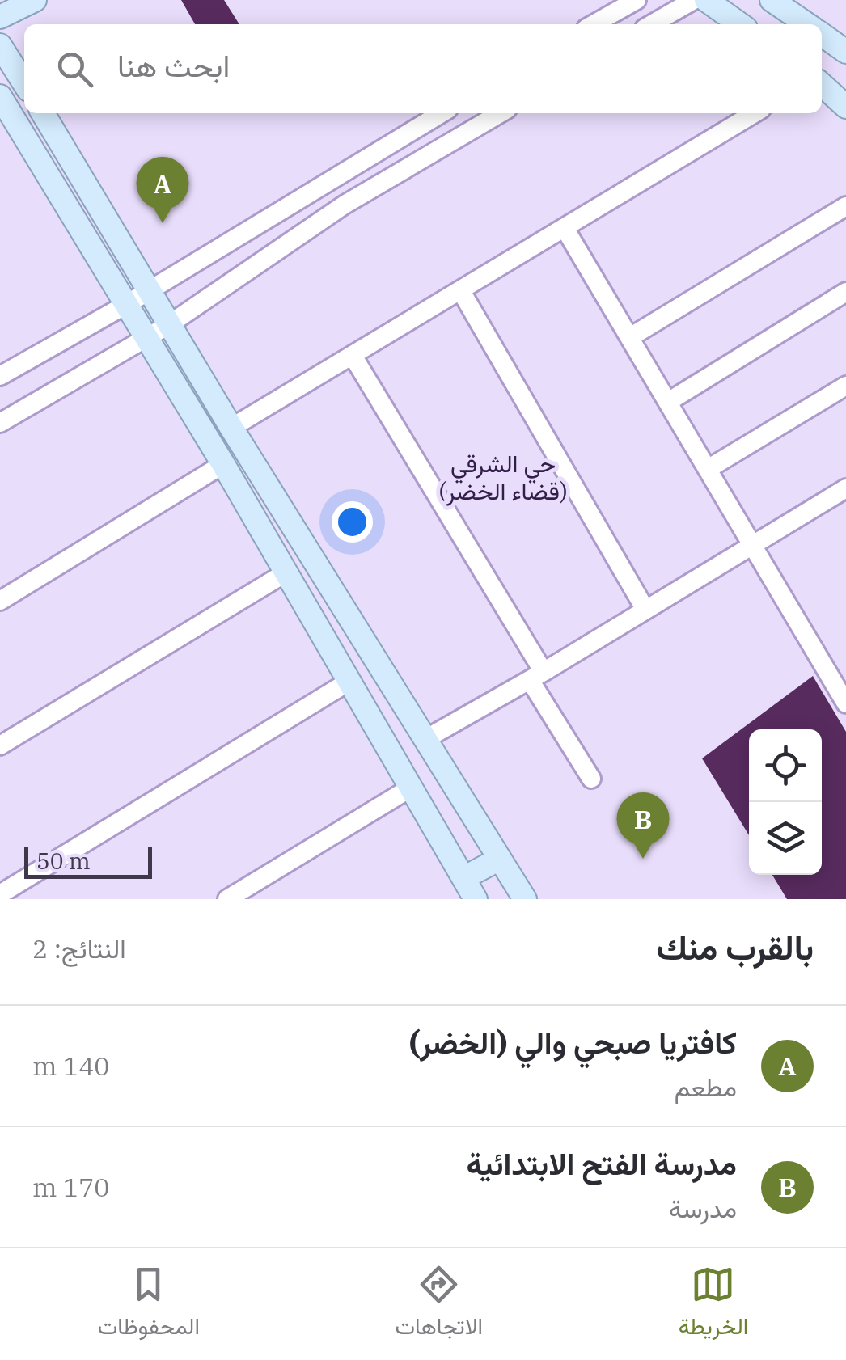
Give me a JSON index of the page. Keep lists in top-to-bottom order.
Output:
{
  "districts": ["حي الشرقي (قضاء الخضر)"],
  "scale_bar": "50 m",
  "page": {
    "search": "ابحث هنا",
    "pins": ["A", "B"],
    "scale": "50 m",
    "heading": ["بالقرب منك", "النتائج: 2"],
    "list": [
      {
        "mark": "A",
        "name": "كافتريا صبحي والي (الخضر)",
        "note": "مطعم",
        "value": "140 m"
      },
      {
        "mark": "B",
        "name": "مدرسة الفتح الابتدائية",
        "note": "مدرسة",
        "value": "170 m"
      }
    ],
    "nav": ["الخريطة", "الاتجاهات", "المحفوظات"]
  }
}
